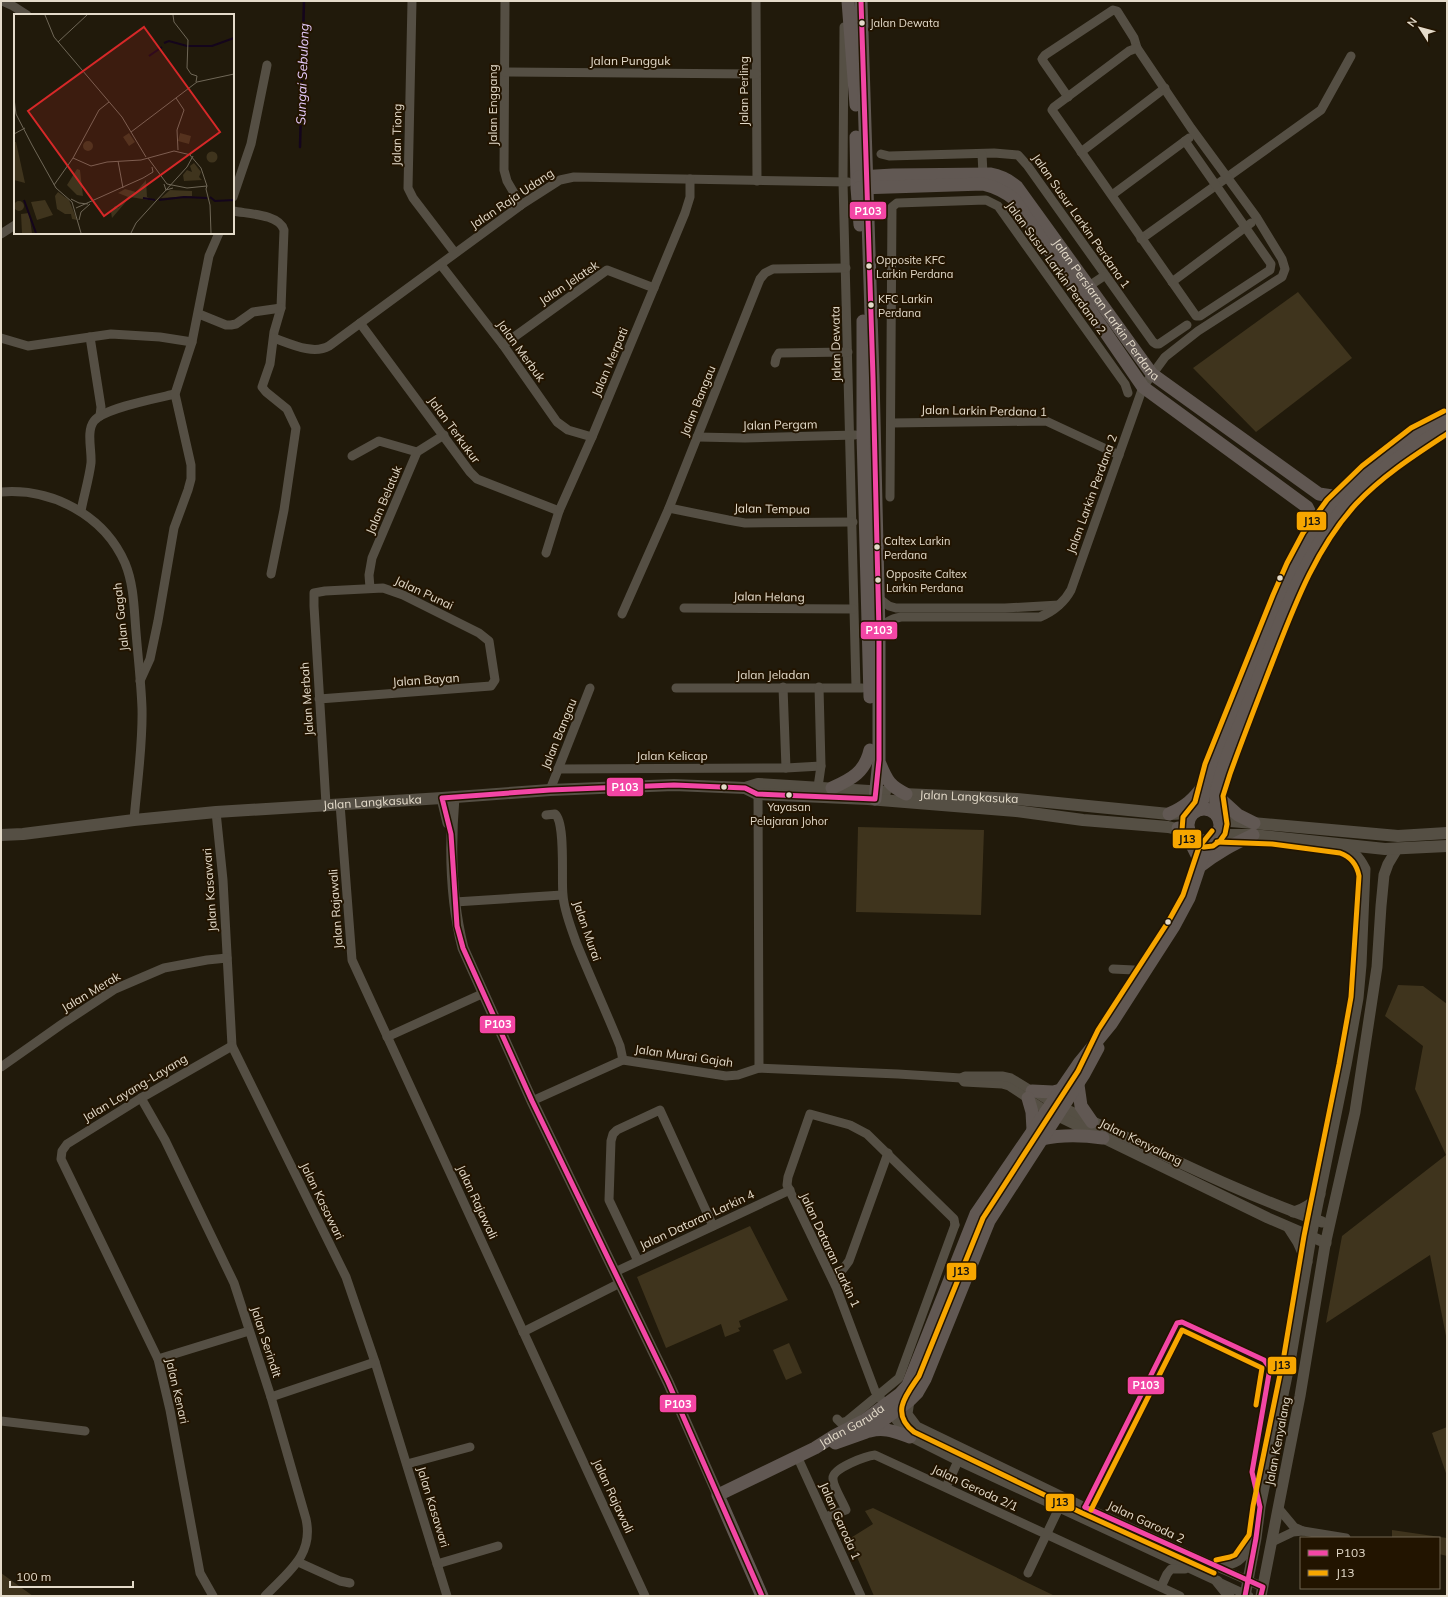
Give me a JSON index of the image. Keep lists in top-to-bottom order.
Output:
{
  "streets": {
    "main road": ["Jalan Persiaran Larkin Perdana", "Jalan Langkasuka", "Jalan Garuda"],
    "street": [
      "Jalan Pungguk",
      "Jalan Perling",
      "Jalan Enggang",
      "Jalan Tiong",
      "Jalan Raja Udang",
      "Jalan Susur Larkin Perdana 1",
      "Jalan Susur Larkin Perdana 2",
      "Jalan Jelatek",
      "Jalan Dewata",
      "Jalan Merbuk",
      "Jalan Merpati",
      "Jalan Bangau",
      "Jalan Larkin Perdana 1",
      "Jalan Pergam",
      "Jalan Terkukur",
      "Jalan Larkin Perdana 2",
      "Jalan Belatuk",
      "Jalan Tempua",
      "Jalan Punai",
      "Jalan Helang",
      "Jalan Gagah",
      "Jalan Jeladan",
      "Jalan Bayan",
      "Jalan Merbah",
      "Jalan Kelicap",
      "Jalan Kasawari",
      "Jalan Rajawali",
      "Jalan Murai",
      "Jalan Merak",
      "Jalan Murai Gajah",
      "Jalan Layang-Layang",
      "Jalan Kenyalang",
      "Jalan Dataran Larkin 4",
      "Jalan Dataran Larkin 1",
      "Jalan Serindit",
      "Jalan Kenari",
      "Jalan Geroda 2/1",
      "Jalan Garoda 1",
      "Jalan Garoda 2"
    ]
  },
  "crossings": [
    ["Jalan Pungguk", "Jalan Perling"],
    ["Jalan Pungguk", "Jalan Enggang"],
    ["Jalan Perling", "Jalan Raja Udang"],
    ["Jalan Enggang", "Jalan Raja Udang"],
    ["Jalan Tiong", "Jalan Raja Udang"],
    ["Jalan Raja Udang", "Jalan Persiaran Larkin Perdana"],
    ["Jalan Raja Udang", "Jalan Dewata"],
    ["Jalan Raja Udang", "Jalan Merbuk"],
    ["Jalan Raja Udang", "Jalan Merpati"],
    ["Jalan Raja Udang", "Jalan Terkukur"],
    ["Jalan Susur Larkin Perdana 2", "Jalan Larkin Perdana 1"],
    ["Jalan Jelatek", "Jalan Merbuk"],
    ["Jalan Jelatek", "Jalan Merpati"],
    ["Jalan Persiaran Larkin Perdana", "Jalan Dewata"],
    ["Jalan Persiaran Larkin Perdana", "Jalan Larkin Perdana 2"],
    ["Jalan Dewata", "Jalan Bangau"],
    ["Jalan Dewata", "Jalan Pergam"],
    ["Jalan Merbuk", "Jalan Merpati"],
    ["Jalan Merpati", "Jalan Terkukur"],
    ["Jalan Bangau", "Jalan Pergam"],
    ["Jalan Bangau", "Jalan Tempua"],
    ["Jalan Bangau", "Jalan Kelicap"],
    ["Jalan Bangau", "Jalan Langkasuka"],
    ["Jalan Larkin Perdana 1", "Jalan Larkin Perdana 2"],
    ["Jalan Belatuk", "Jalan Punai"],
    ["Jalan Punai", "Jalan Bayan"],
    ["Jalan Punai", "Jalan Merbah"],
    ["Jalan Gagah", "Jalan Langkasuka"],
    ["Jalan Bayan", "Jalan Merbah"],
    ["Jalan Merbah", "Jalan Langkasuka"],
    ["Jalan Langkasuka", "Jalan Kasawari"],
    ["Jalan Langkasuka", "Jalan Rajawali"],
    ["Jalan Langkasuka", "Jalan Garuda"],
    ["Jalan Kasawari", "Jalan Merak"],
    ["Jalan Kasawari", "Jalan Layang-Layang"],
    ["Jalan Murai", "Jalan Murai Gajah"],
    ["Jalan Murai Gajah", "Jalan Kenyalang"],
    ["Jalan Murai Gajah", "Jalan Garuda"],
    ["Jalan Layang-Layang", "Jalan Serindit"],
    ["Jalan Layang-Layang", "Jalan Kenari"],
    ["Jalan Kenyalang", "Jalan Garuda"],
    ["Jalan Kenyalang", "Jalan Garoda 2"],
    ["Jalan Dataran Larkin 4", "Jalan Dataran Larkin 1"],
    ["Jalan Dataran Larkin 1", "Jalan Garuda"],
    ["Jalan Dataran Larkin 1", "Jalan Garoda 2"],
    ["Jalan Garuda", "Jalan Garoda 1"],
    ["Jalan Garuda", "Jalan Garoda 2"],
    ["Jalan Geroda 2/1", "Jalan Garoda 1"]
  ],
  "water": ["Sungai Sebulong"],
  "places": [
    "Jalan Dewata",
    "Opposite KFC Larkin Perdana",
    "KFC Larkin Perdana",
    "Caltex Larkin Perdana",
    "Opposite Caltex Larkin Perdana",
    "Yayasan Pelajaran Johor"
  ],
  "lines": ["transit line P103", "transit line J13"],
  "legend": ["P103", "J13"],
  "scale_bar": "100 m",
  "north": "top left"
}
